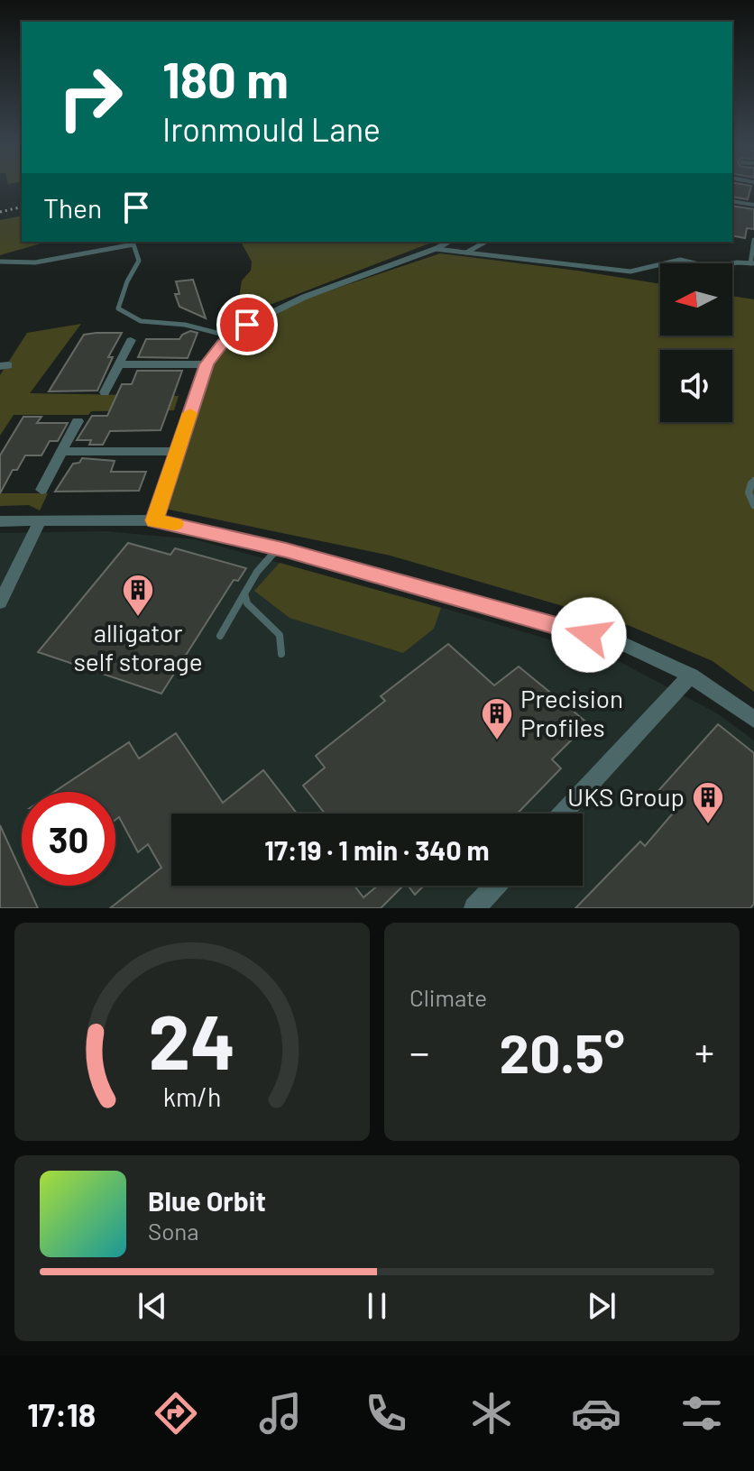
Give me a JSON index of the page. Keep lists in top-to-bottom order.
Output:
{
  "places": {
    "building": ["alligator self storage", "Precision Profiles", "UKS Group"]
  },
  "north": "left",
  "page": {
    "turn": ["180 m", "Ironmould Lane"],
    "then": "Then",
    "limit": "30",
    "trip": "17:19 · 1 min · 340 m",
    "tile": "Climate",
    "heat": ["−", "20.5°", "+"],
    "song": ["Blue Orbit", "Sona"],
    "tabs": "17:18",
    "gauge": ["24", "km/h"]
  }
}
